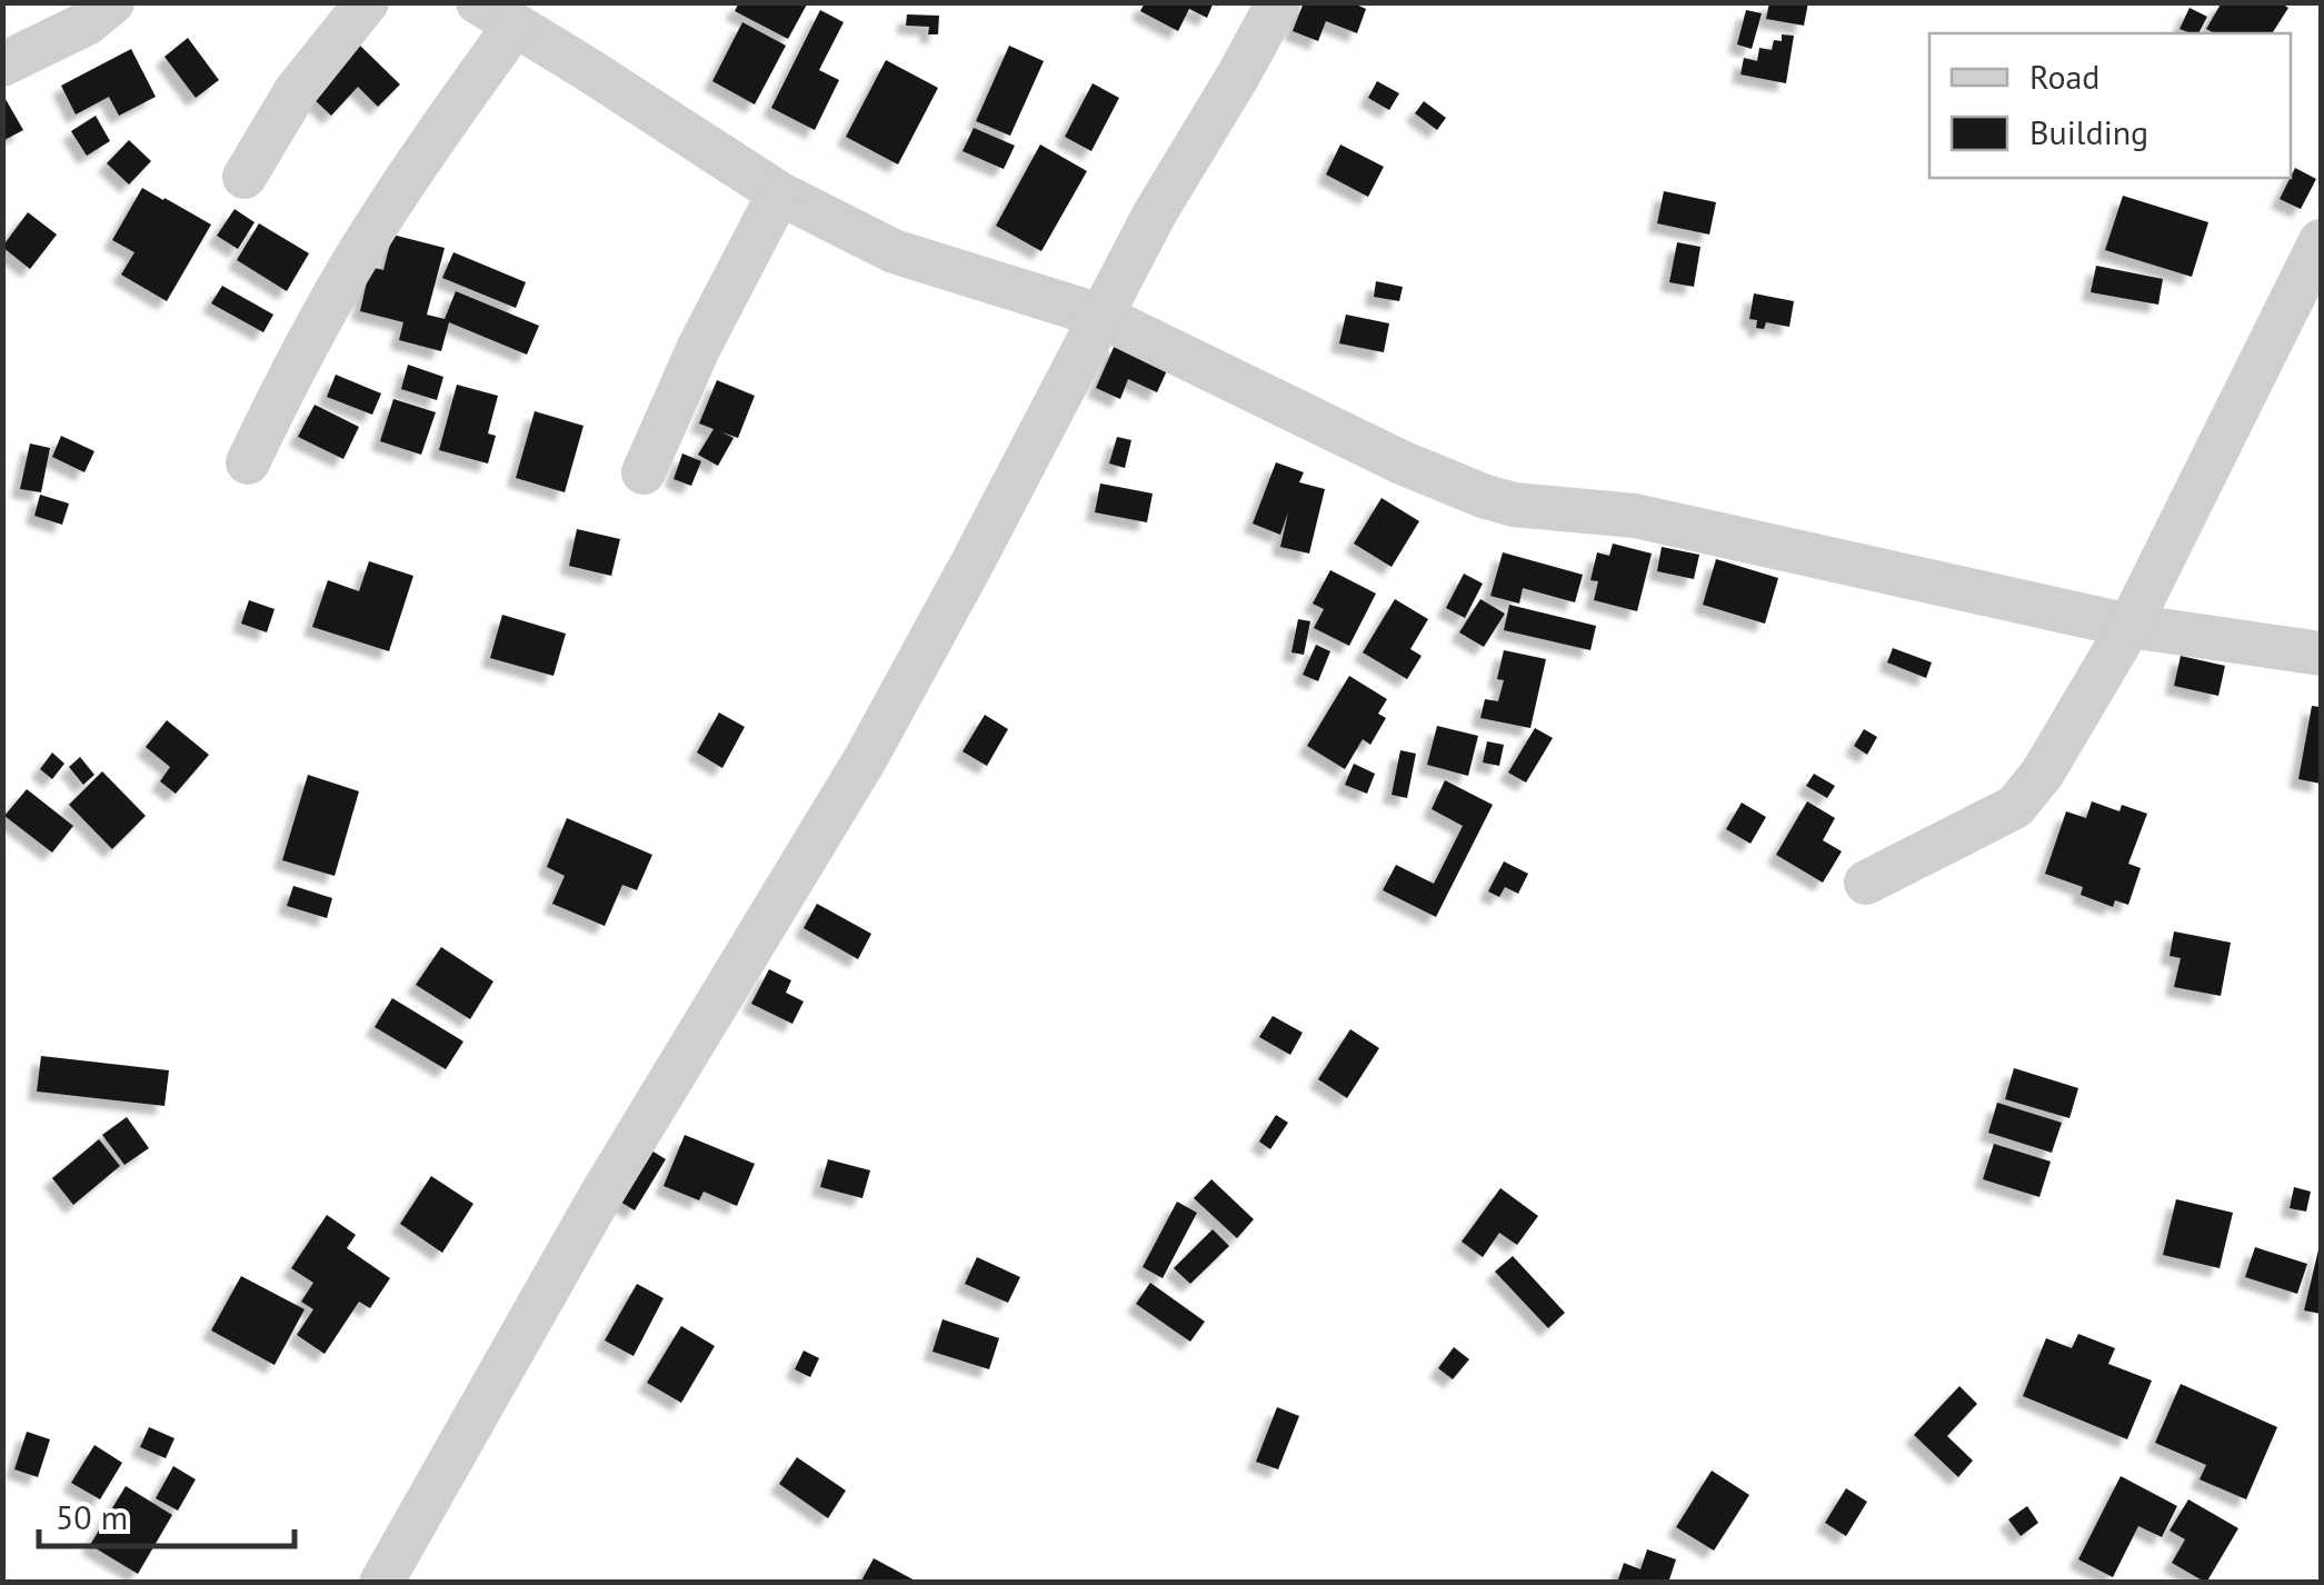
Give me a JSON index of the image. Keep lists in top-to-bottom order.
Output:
{
  "legend": ["Road", "Building"],
  "scale_bar": "50 m"
}
